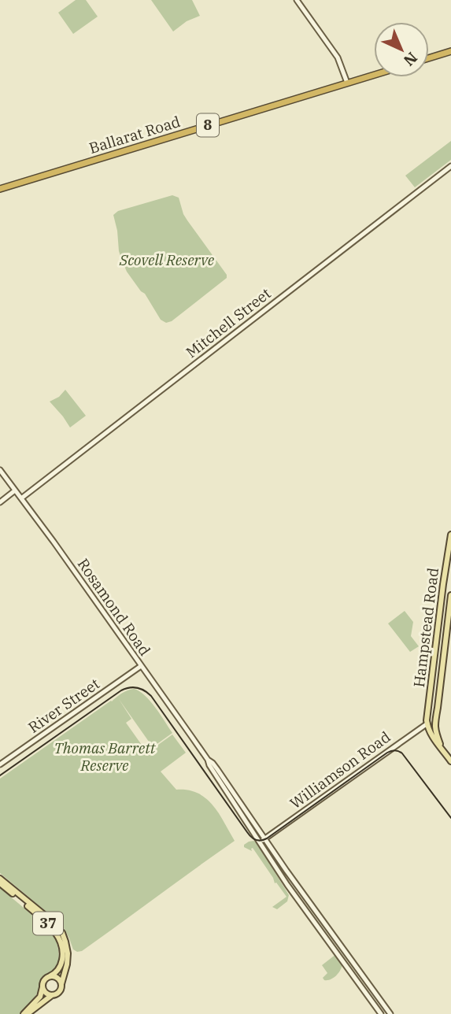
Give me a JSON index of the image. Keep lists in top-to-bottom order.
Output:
{
  "streets": {
    "highway": ["8", "Ballarat Road"],
    "main road": ["Hampstead Road", "Williamson Road", "37"],
    "street": ["Mitchell Street", "Rosamond Road", "River Street"]
  },
  "crossings": [
    ["Mitchell Street", "Rosamond Road"],
    ["Rosamond Road", "River Street"],
    ["Rosamond Road", "Williamson Road"],
    ["Hampstead Road", "Williamson Road"]
  ],
  "parks": ["Scovell Reserve", "Thomas Barrett Reserve"],
  "north": "bottom right"
}
